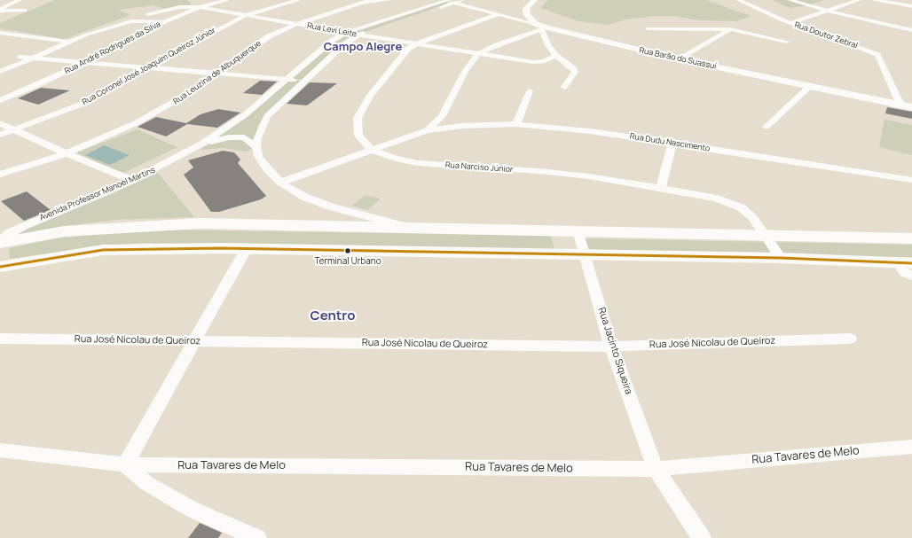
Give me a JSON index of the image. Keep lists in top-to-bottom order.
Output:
{
  "streets": {
    "main road": ["Rua Barão do Suassuí"],
    "street": [
      "Rua Levi Leite",
      "Rua Doutor Zebral",
      "Rua André Rodrigues da Silva",
      "Rua Coronel José Joaquim Queiroz Júnior",
      "Rua Leuzina de Albuquerque",
      "Rua Dudu Nascimento",
      "Rua Narciso Júnior",
      "Avenida Professor Manoel Martins",
      "Rua José Nicolau de Queiroz",
      "Rua Jacinto Siqueira",
      "Rua Tavares de Melo"
    ]
  },
  "crossings": [
    ["Rua Levi Leite", "Rua André Rodrigues da Silva"],
    ["Rua Levi Leite", "Rua Coronel José Joaquim Queiroz Júnior"],
    ["Rua Levi Leite", "Rua Leuzina de Albuquerque"],
    ["Rua Levi Leite", "Rua Narciso Júnior"],
    ["Rua Levi Leite", "Avenida Professor Manoel Martins"],
    ["Rua Doutor Zebral", "Rua Barão do Suassuí"],
    ["Rua Barão do Suassuí", "Rua Narciso Júnior"],
    ["Rua Barão do Suassuí", "Avenida Professor Manoel Martins"],
    ["Rua José Nicolau de Queiroz", "Rua Jacinto Siqueira"],
    ["Rua Jacinto Siqueira", "Rua Tavares de Melo"]
  ],
  "districts": ["Campo Alegre", "Centro"],
  "places": ["Terminal Urbano"]
}
